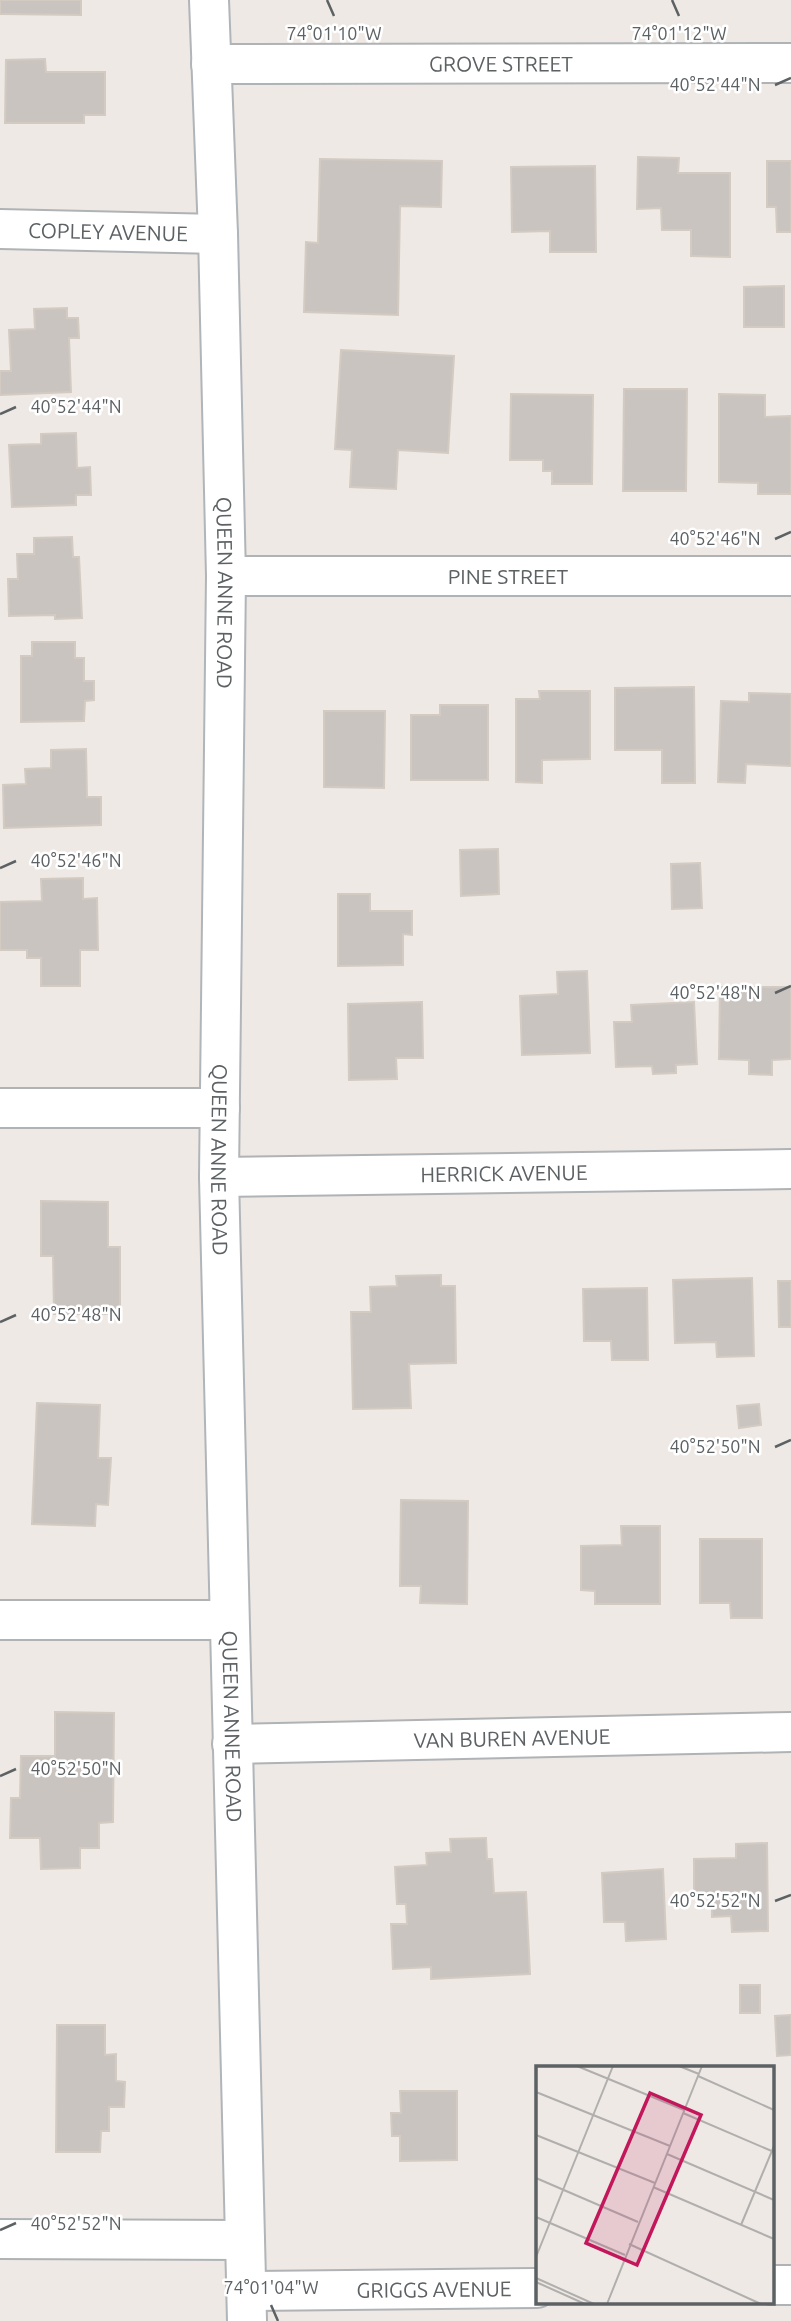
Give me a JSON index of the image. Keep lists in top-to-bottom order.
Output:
{
  "streets": {
    "street": [
      "GROVE STREET",
      "COPLEY AVENUE",
      "PINE STREET",
      "QUEEN ANNE ROAD",
      "HERRICK AVENUE",
      "VAN BUREN AVENUE",
      "GRIGGS AVENUE"
    ]
  },
  "crossings": [
    ["GROVE STREET", "QUEEN ANNE ROAD"],
    ["COPLEY AVENUE", "QUEEN ANNE ROAD"],
    ["PINE STREET", "QUEEN ANNE ROAD"],
    ["QUEEN ANNE ROAD", "HERRICK AVENUE"],
    ["QUEEN ANNE ROAD", "VAN BUREN AVENUE"],
    ["QUEEN ANNE ROAD", "GRIGGS AVENUE"]
  ],
  "coordinates": [
    "74°01'10\"W",
    "74°01'12\"W",
    "40°52'44\"N",
    "40°52'46\"N",
    "40°52'48\"N",
    "40°52'50\"N",
    "40°52'52\"N",
    "74°01'04\"W"
  ]
}
